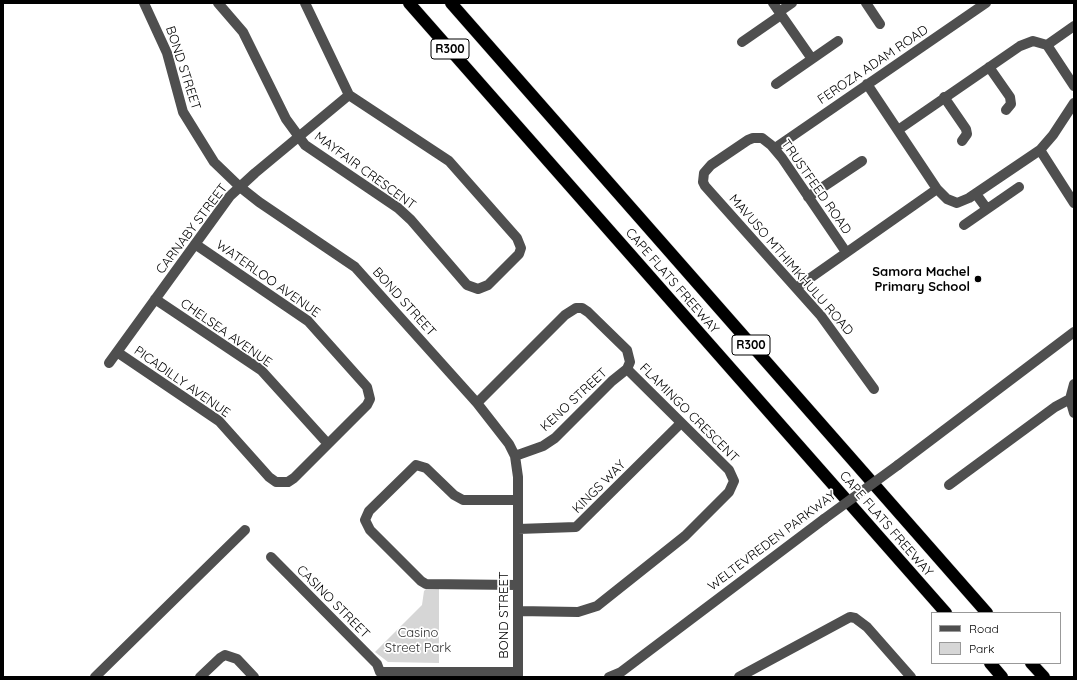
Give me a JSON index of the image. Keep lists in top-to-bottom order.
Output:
{
  "streets": {
    "highway": ["R300", "CAPE FLATS FREEWAY"],
    "street": [
      "FEROZA ADAM ROAD",
      "BOND STREET",
      "MAYFAIR CRESCENT",
      "TRUSTFEED ROAD",
      "CARNABY STREET",
      "MAVUSO MTHIMKHULU ROAD",
      "WATERLOO AVENUE",
      "CHELSEA AVENUE",
      "PICADILLY AVENUE",
      "KENO STREET",
      "FLAMINGO CRESCENT",
      "KINGS WAY",
      "WELTEVREDEN PARKWAY",
      "CASINO STREET"
    ]
  },
  "crossings": [
    ["FEROZA ADAM ROAD", "TRUSTFEED ROAD"],
    ["BOND STREET", "CARNABY STREET"],
    ["BOND STREET", "KENO STREET"],
    ["BOND STREET", "FLAMINGO CRESCENT"],
    ["BOND STREET", "KINGS WAY"],
    ["BOND STREET", "CASINO STREET"],
    ["MAYFAIR CRESCENT", "CARNABY STREET"],
    ["TRUSTFEED ROAD", "MAVUSO MTHIMKHULU ROAD"],
    ["CARNABY STREET", "WATERLOO AVENUE"],
    ["CARNABY STREET", "CHELSEA AVENUE"],
    ["CARNABY STREET", "PICADILLY AVENUE"],
    ["WATERLOO AVENUE", "CHELSEA AVENUE"],
    ["WATERLOO AVENUE", "PICADILLY AVENUE"],
    ["CHELSEA AVENUE", "PICADILLY AVENUE"],
    ["KENO STREET", "FLAMINGO CRESCENT"],
    ["FLAMINGO CRESCENT", "KINGS WAY"]
  ],
  "parks": ["Casino Street Park"],
  "places": ["Samora Machel Primary School"],
  "legend": ["Road", "Park"]
}
